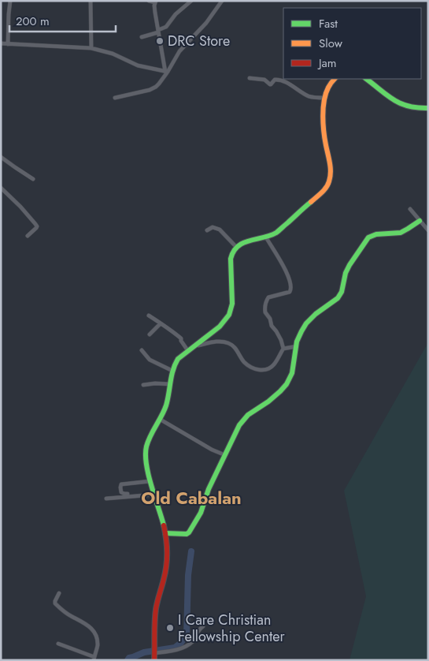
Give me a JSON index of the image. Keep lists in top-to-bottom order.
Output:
{
  "districts": ["Old Cabalan"],
  "places": ["DRC Store", "I Care Christian Fellowship Center"],
  "legend": ["Fast", "Slow", "Jam"],
  "scale_bar": "200 m"
}
